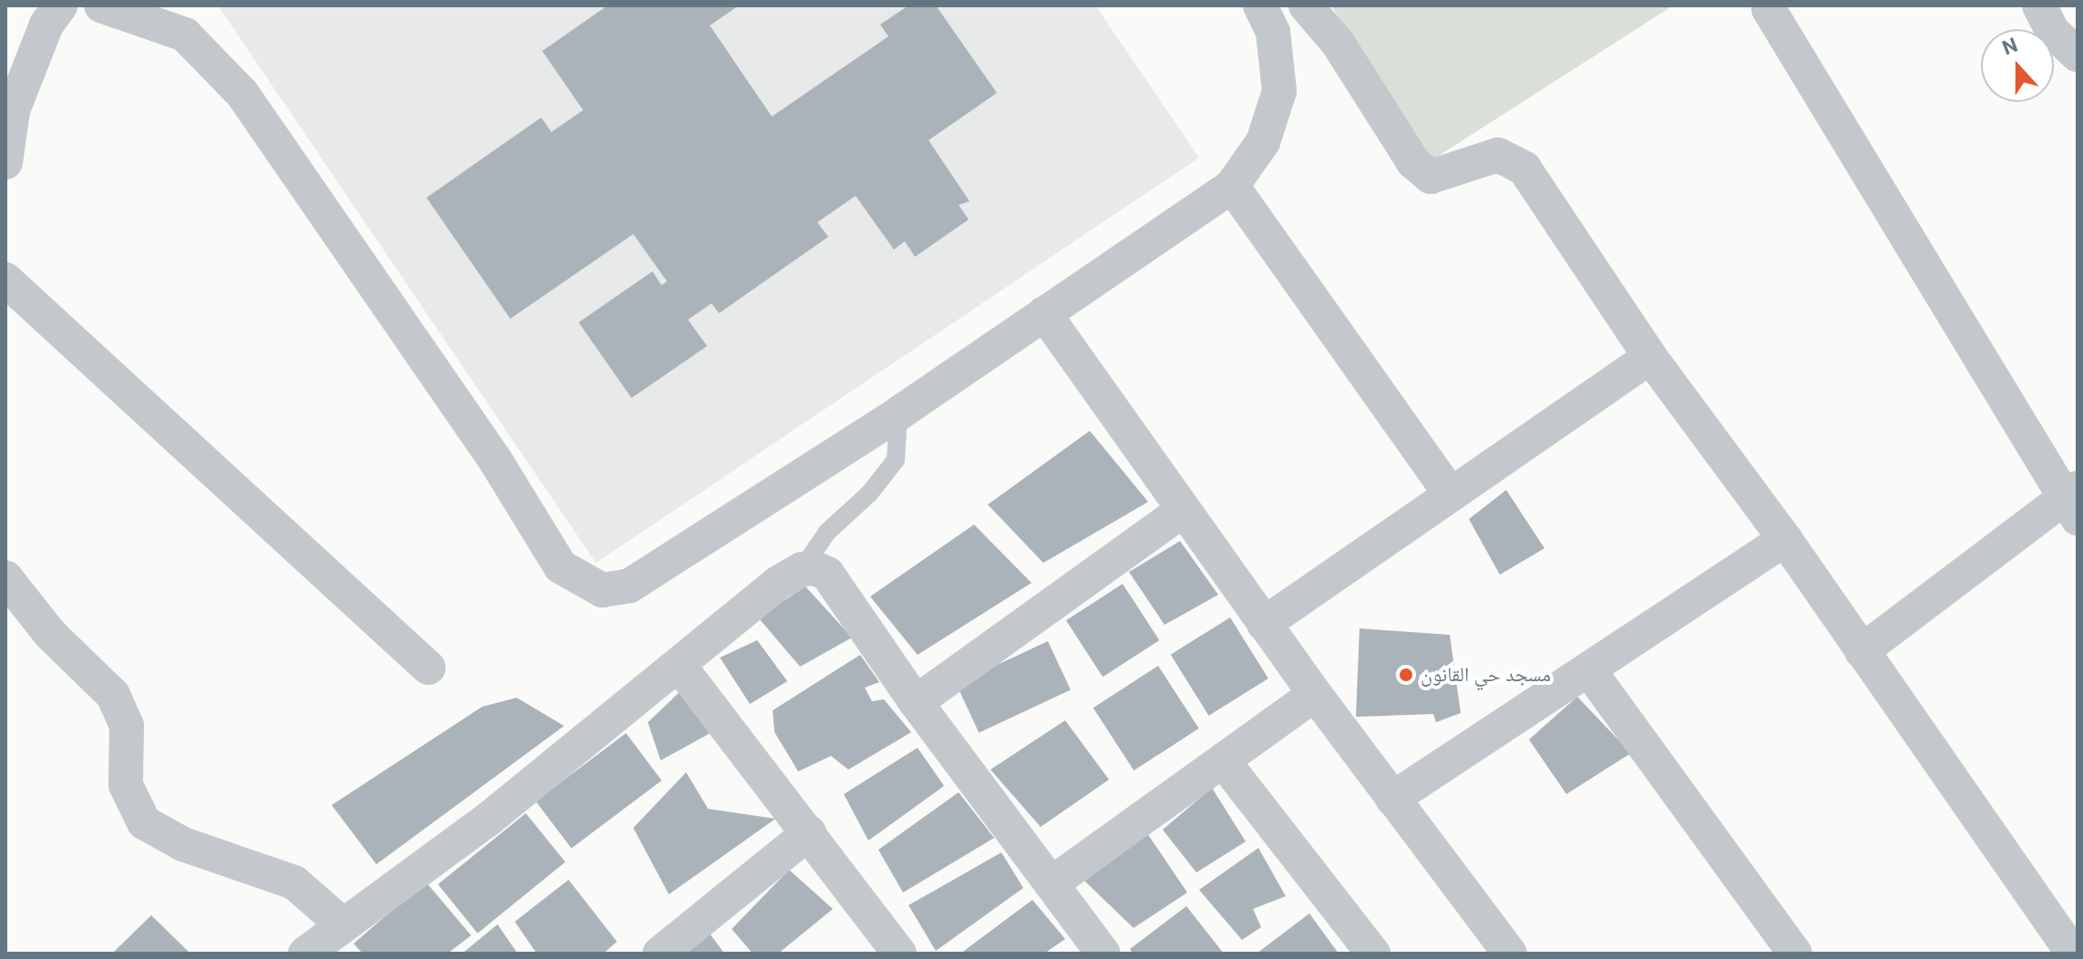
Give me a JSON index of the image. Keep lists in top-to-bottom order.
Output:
{
  "places": ["مسجد حي القانون"],
  "north": "top"
}
